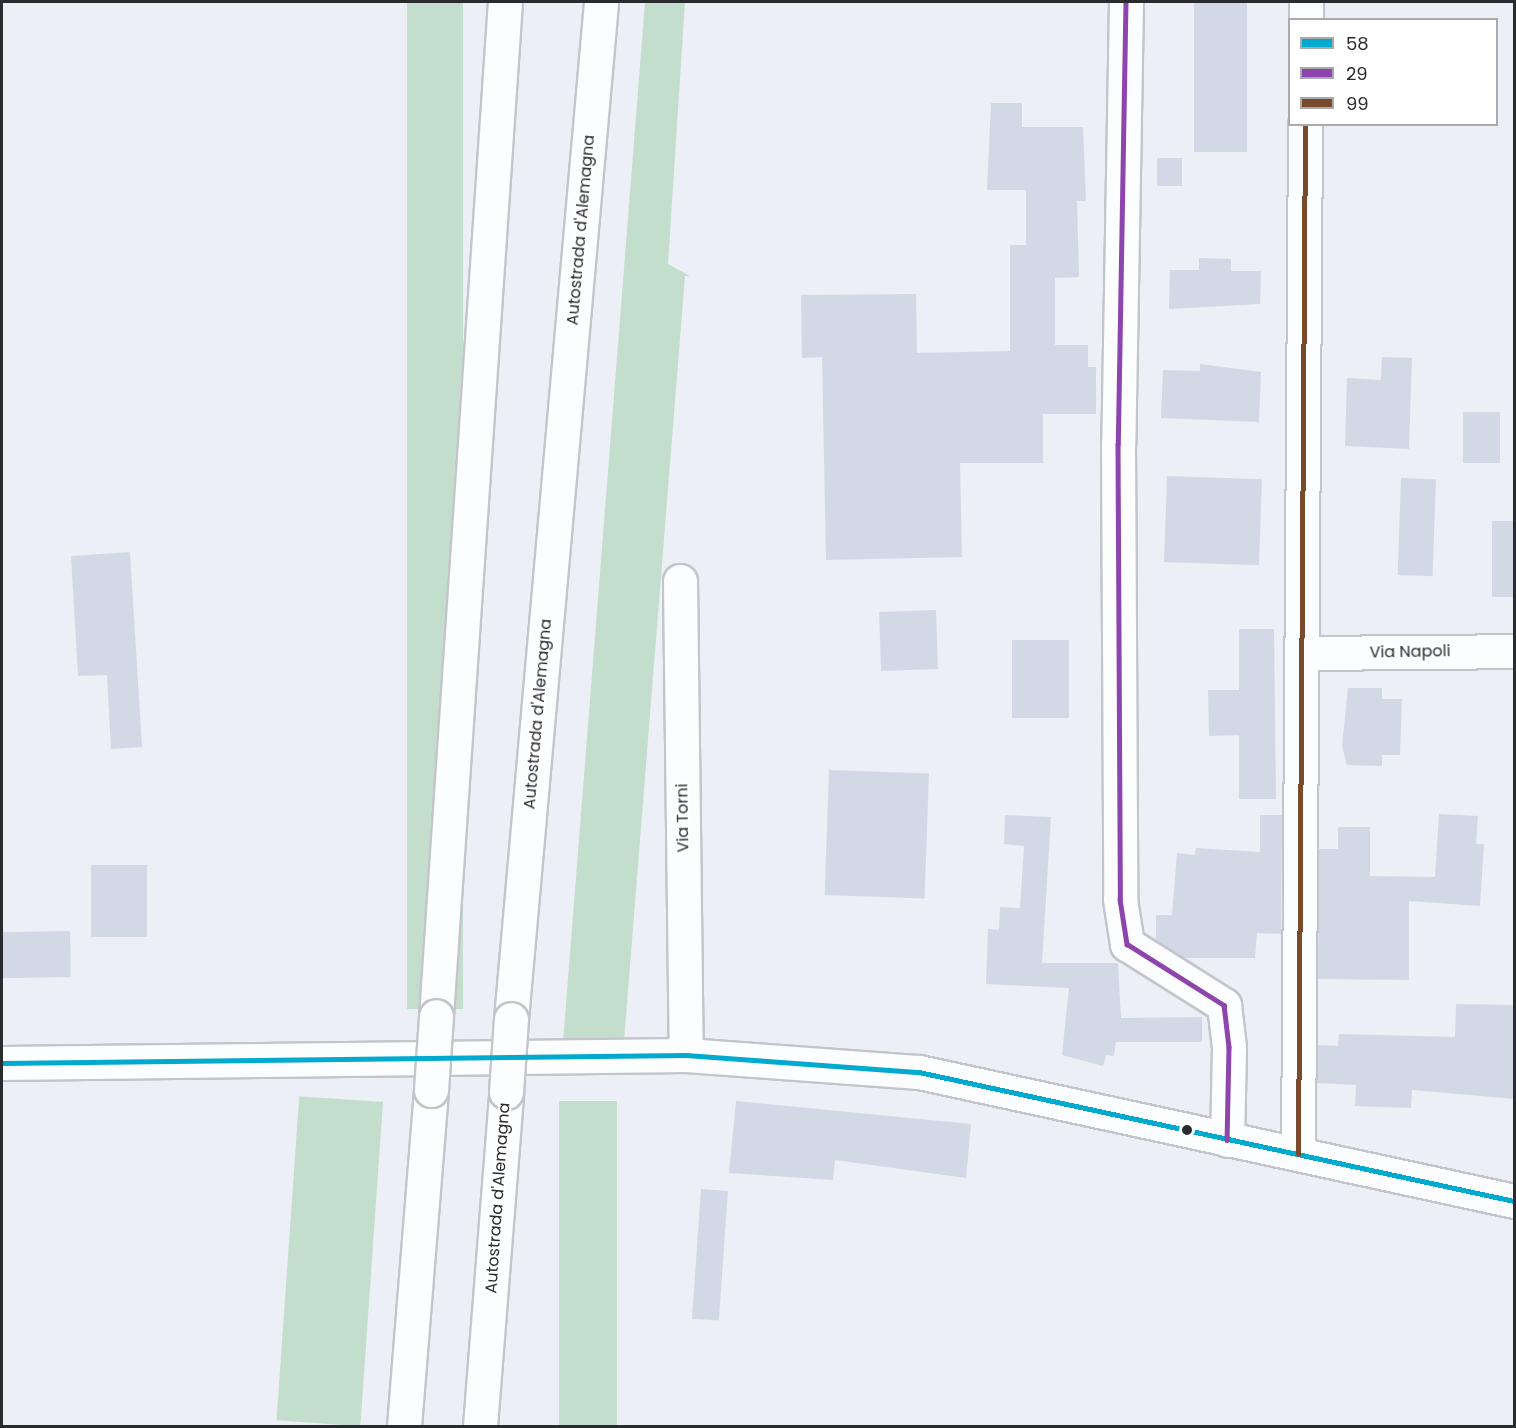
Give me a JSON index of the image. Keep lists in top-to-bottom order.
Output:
{
  "streets": {
    "main road": ["Autostrada d'Alemagna", "Via Napoli", "Via Torni"]
  },
  "lines": ["transit line 29", "transit line 99", "transit line 58"],
  "legend": ["58", "29", "99"]
}
